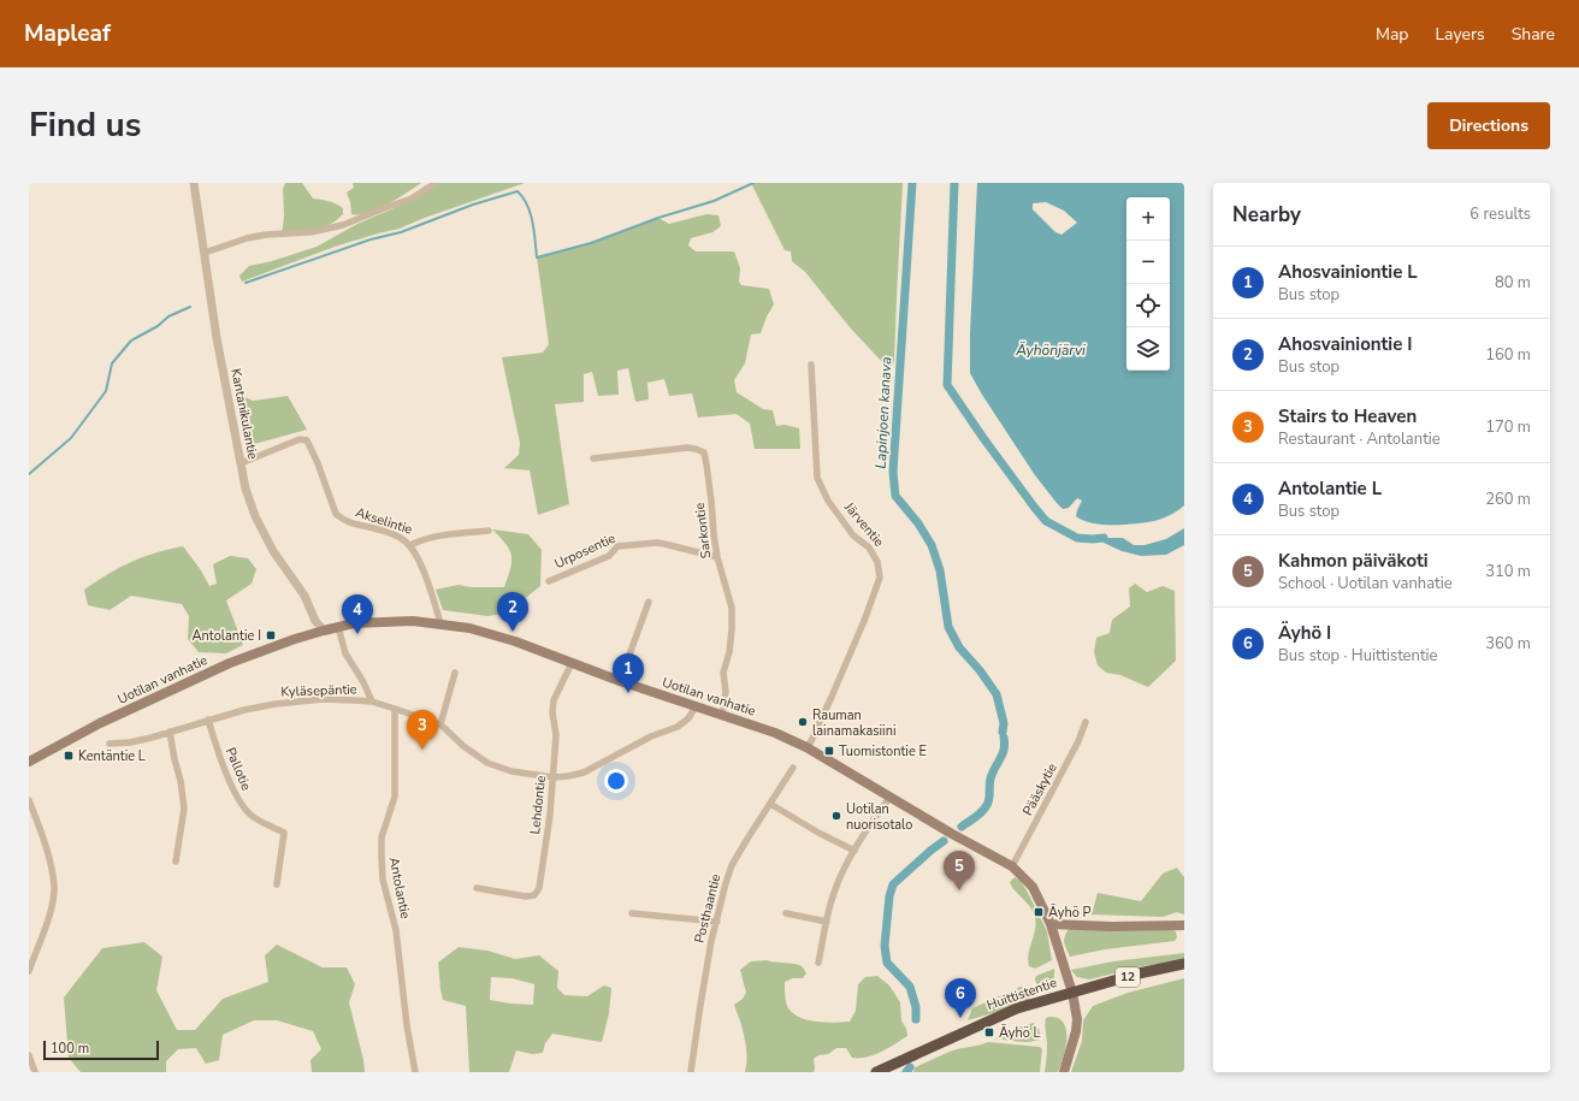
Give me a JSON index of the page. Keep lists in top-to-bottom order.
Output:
{
  "streets": {
    "highway": ["12", "Huittistentie"],
    "main road": ["Uotilan vanhatie"],
    "street": [
      "Kantanikulantie",
      "Akselintie",
      "Järventie",
      "Sarkontie",
      "Urposentie",
      "Kyläsepäntie",
      "Pallotie",
      "Pääskytie",
      "Lehdontie",
      "Antolantie",
      "Posthaantie"
    ]
  },
  "crossings": [
    ["Kantanikulantie", "Akselintie"],
    ["Kantanikulantie", "Uotilan vanhatie"],
    ["Järventie", "Uotilan vanhatie"],
    ["Sarkontie", "Urposentie"],
    ["Sarkontie", "Uotilan vanhatie"],
    ["Uotilan vanhatie", "Kyläsepäntie"],
    ["Uotilan vanhatie", "Pääskytie"],
    ["Uotilan vanhatie", "Lehdontie"],
    ["Uotilan vanhatie", "Huittistentie"],
    ["Kyläsepäntie", "Pallotie"],
    ["Kyläsepäntie", "Lehdontie"],
    ["Kyläsepäntie", "Antolantie"]
  ],
  "water": ["Äyhönjärvi", "Lapinjoen kanava"],
  "places": {
    "transit": [
      "Antolantie I",
      "Tuomistontie E",
      "Kentäntie L",
      "Äyhö P",
      "Äyhö L"
    ],
    "other": ["Rauman lainamakasiini", "Uotilan nuorisotalo"]
  },
  "scale_bar": "100 m",
  "page": {
    "header": "Mapleaf",
    "nav": ["Map", "Layers", "Share"],
    "title": "Find us",
    "buttons": "Directions",
    "heading": ["Nearby", "6 results"],
    "map_buttons": ["+", "−"],
    "list": [
      {
        "mark": "1",
        "name": "Ahosvainiontie L",
        "note": "Bus stop",
        "value": "80 m"
      },
      {
        "mark": "2",
        "name": "Ahosvainiontie I",
        "note": "Bus stop",
        "value": "160 m"
      },
      {
        "mark": "3",
        "name": "Stairs to Heaven",
        "note": "Restaurant · Antolantie",
        "value": "170 m"
      },
      {
        "mark": "4",
        "name": "Antolantie L",
        "note": "Bus stop",
        "value": "260 m"
      },
      {
        "mark": "5",
        "name": "Kahmon päiväkoti",
        "note": "School · Uotilan vanhatie",
        "value": "310 m"
      },
      {
        "mark": "6",
        "name": "Äyhö I",
        "note": "Bus stop · Huittistentie",
        "value": "360 m"
      }
    ],
    "pins": [
      "2",
      "4",
      "1",
      "3",
      "5",
      "6"
    ],
    "scale": "100 m"
  }
}
